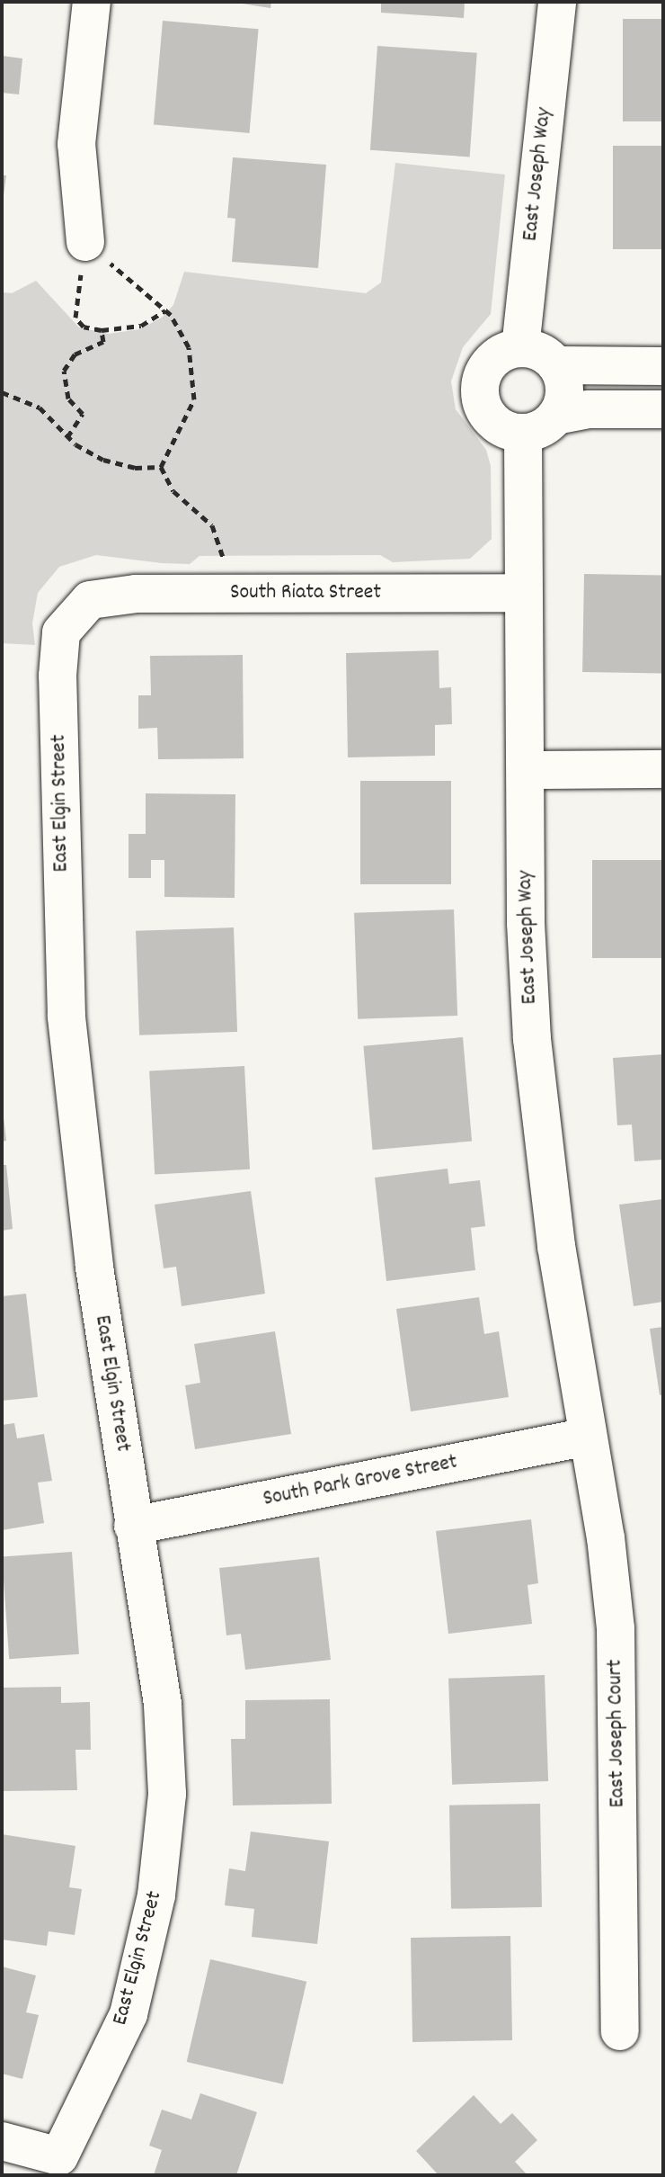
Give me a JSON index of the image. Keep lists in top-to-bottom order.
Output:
{
  "streets": {
    "street": [
      "East Joseph Way",
      "South Riata Street",
      "East Elgin Street",
      "South Park Grove Street",
      "East Joseph Court"
    ]
  },
  "crossings": [
    ["East Joseph Way", "South Riata Street"],
    ["East Joseph Way", "South Park Grove Street"],
    ["East Joseph Way", "East Joseph Court"],
    ["South Riata Street", "East Elgin Street"],
    ["East Elgin Street", "South Park Grove Street"],
    ["South Park Grove Street", "East Joseph Court"]
  ]
}
